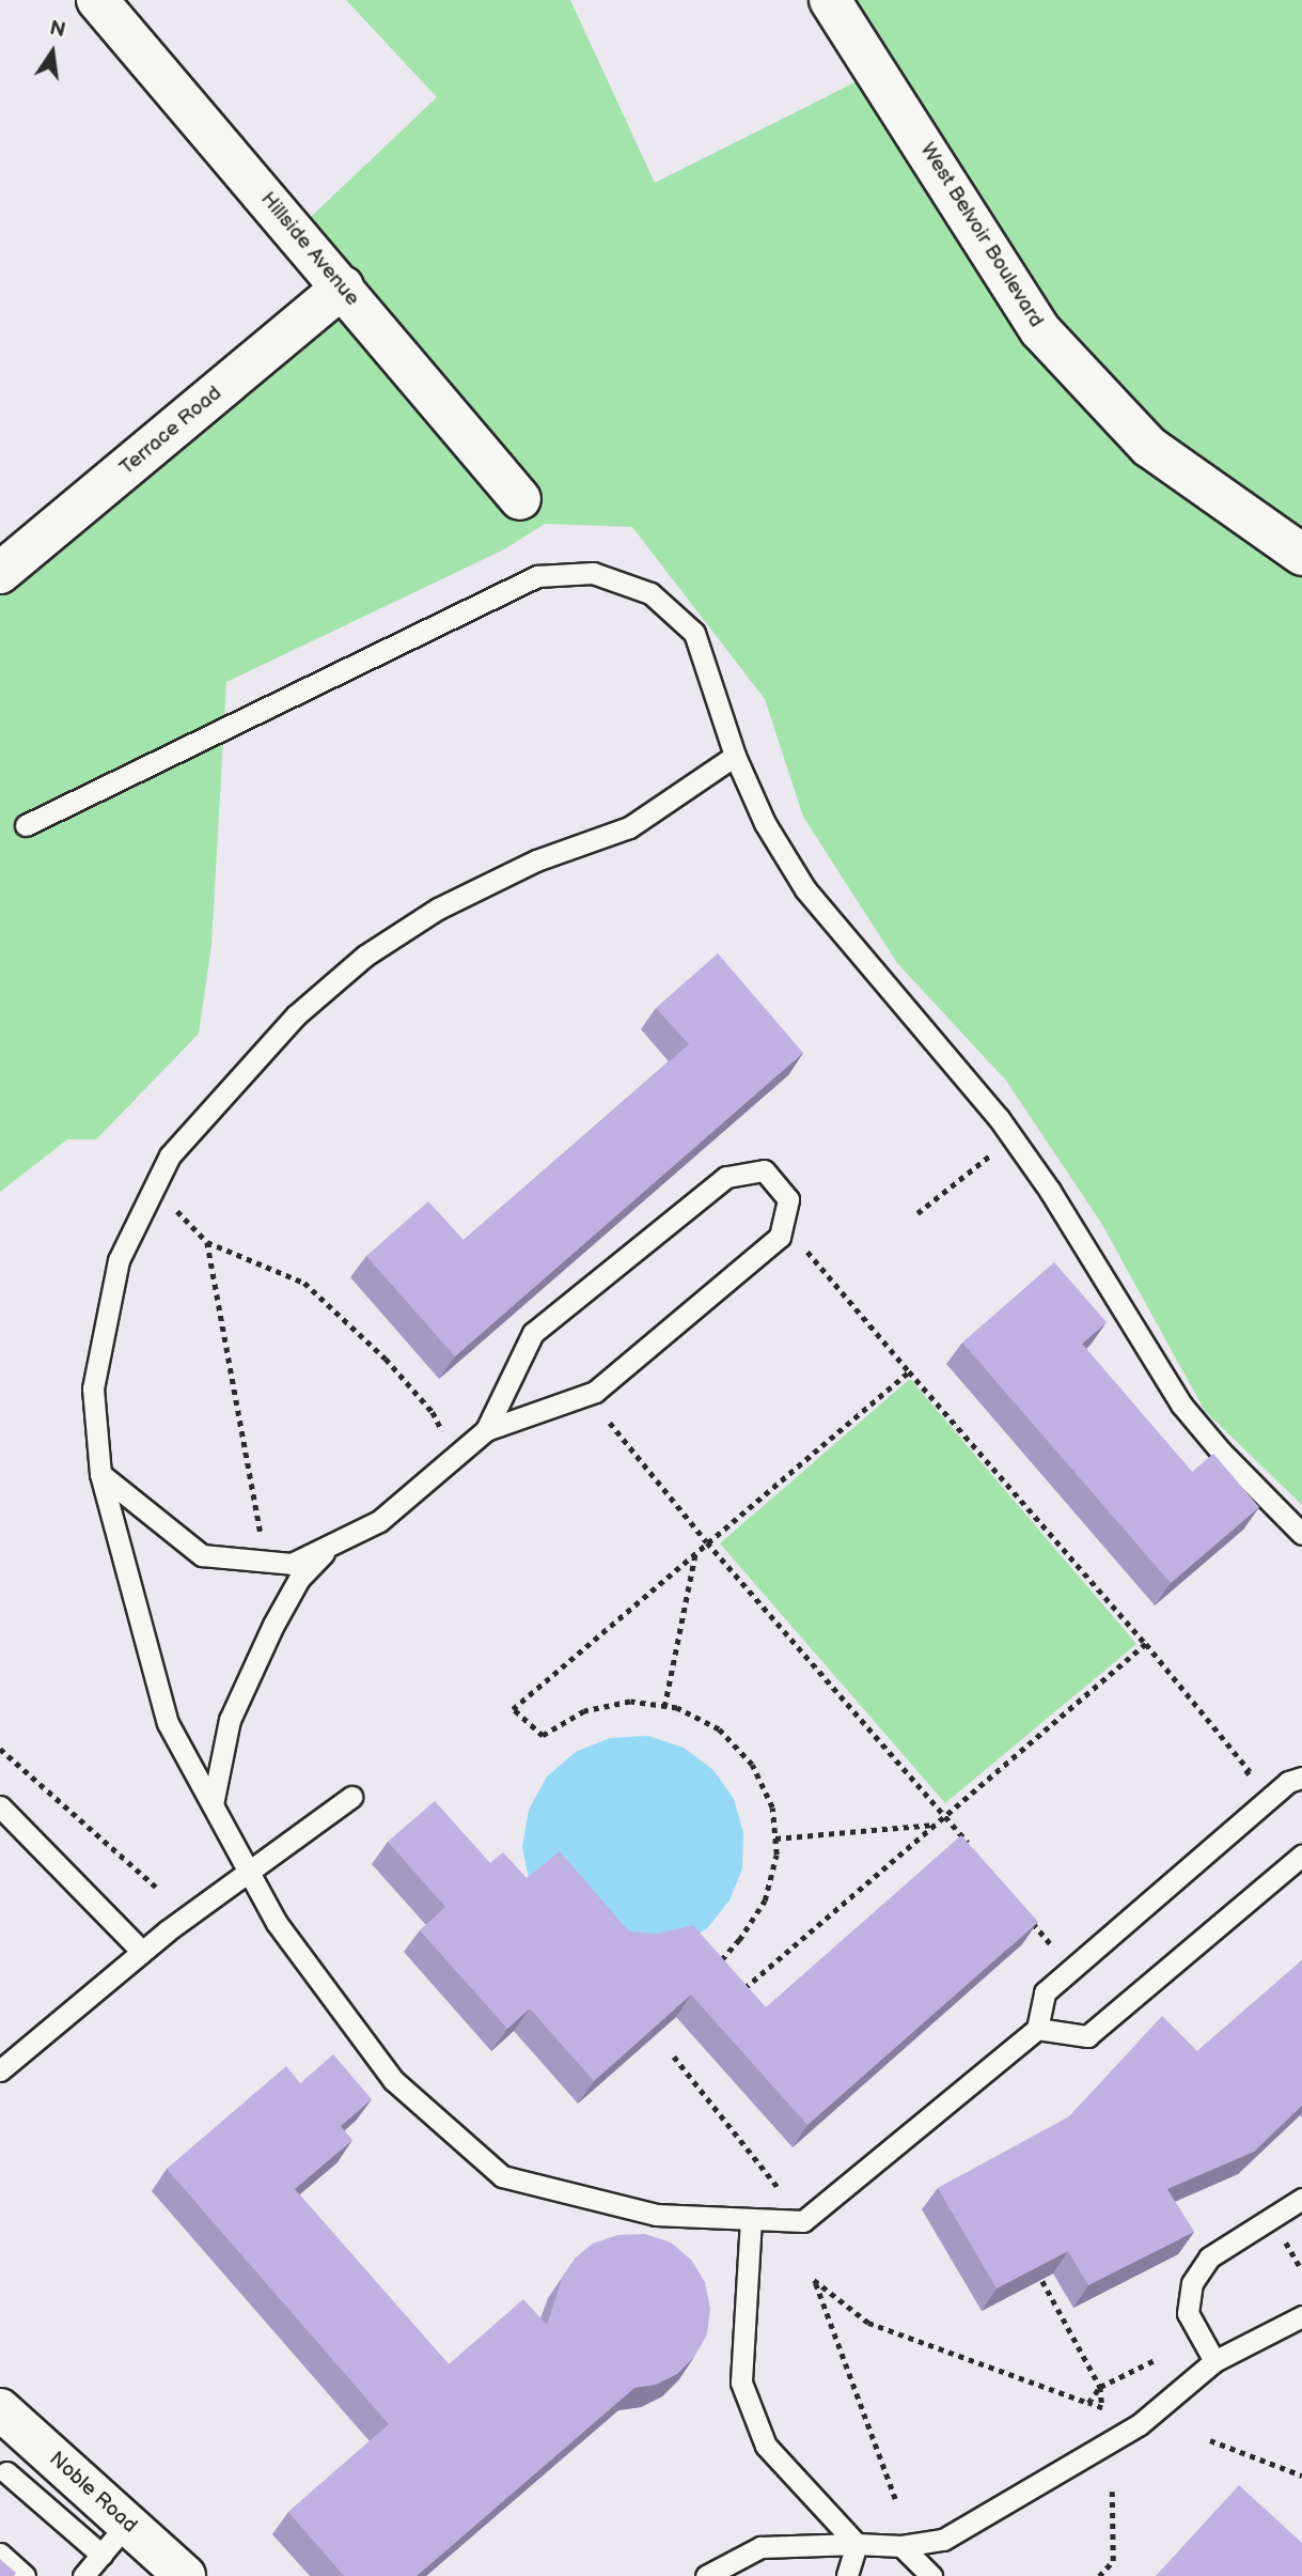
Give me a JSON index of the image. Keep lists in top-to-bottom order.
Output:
{
  "streets": {
    "street": [
      "West Belvoir Boulevard",
      "Hillside Avenue",
      "Terrace Road",
      "Noble Road"
    ]
  },
  "crossings": [
    ["Hillside Avenue", "Terrace Road"]
  ],
  "north": "top"
}
